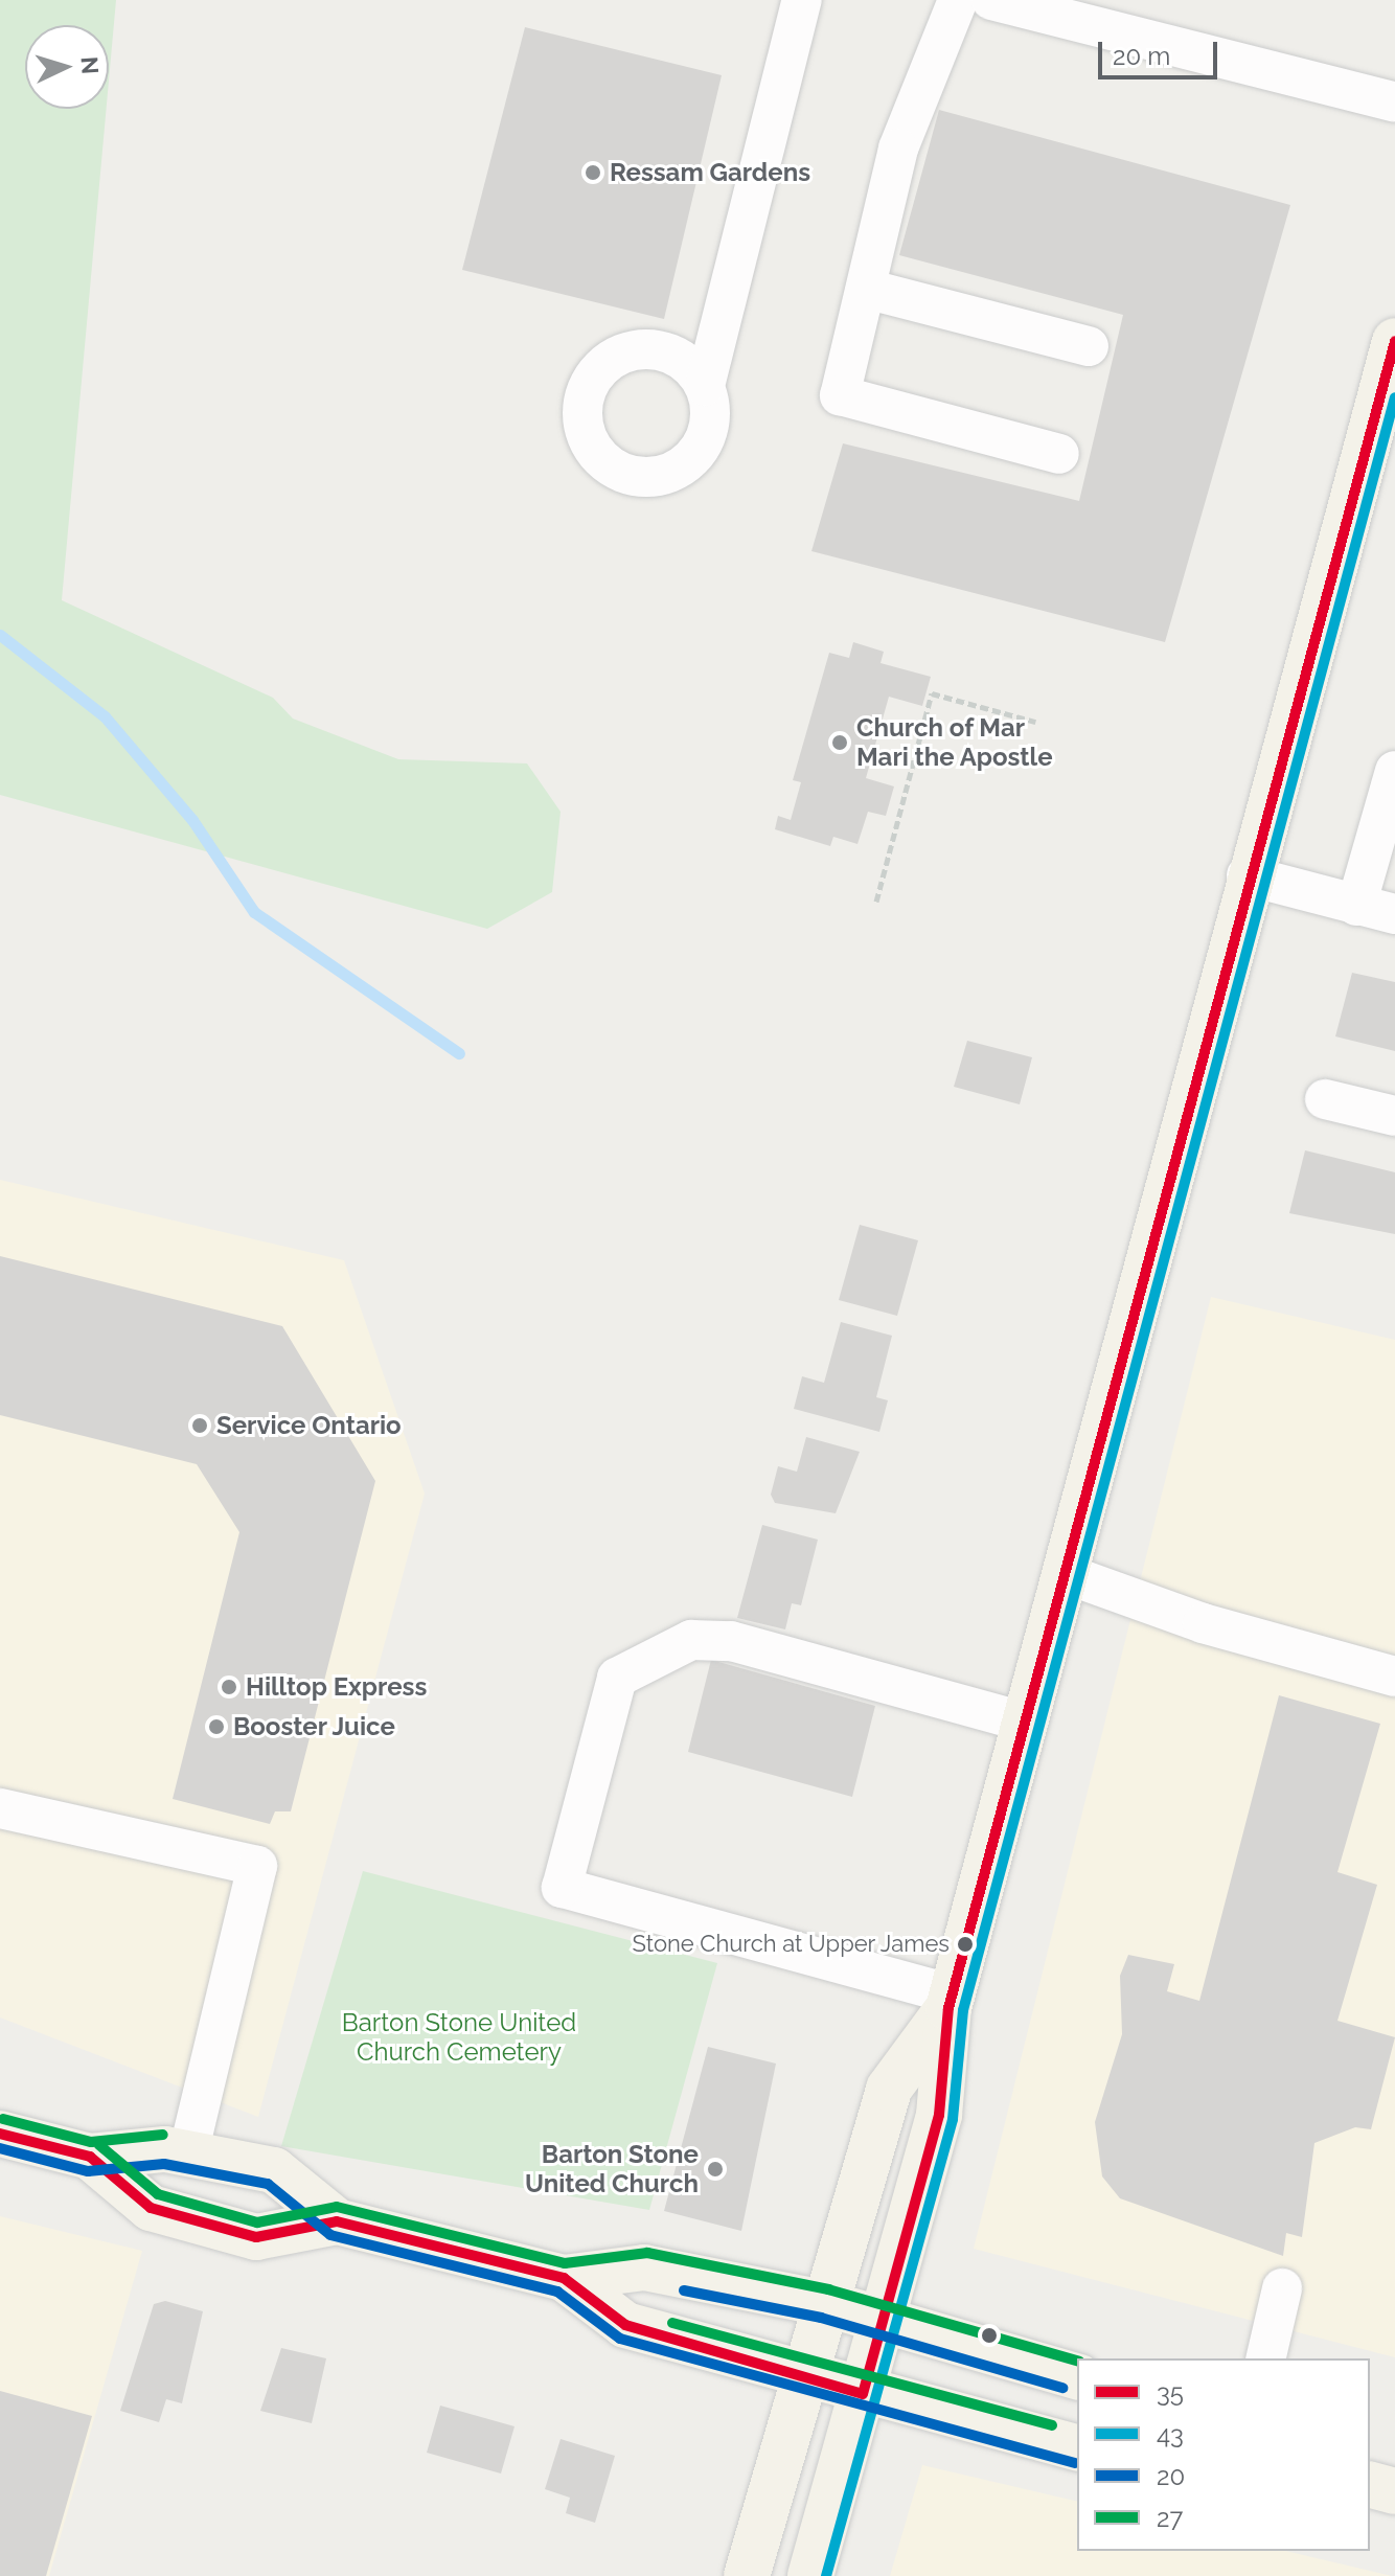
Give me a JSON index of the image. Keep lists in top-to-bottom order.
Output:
{
  "parks": ["Barton Stone United Church Cemetery"],
  "places": [
    "Ressam Gardens",
    "Church of Mar Mari the Apostle",
    "Service Ontario",
    "Hilltop Express",
    "Booster Juice",
    "Stone Church at Upper James",
    "Barton Stone United Church"
  ],
  "lines": [
    "transit line 35",
    "transit line 43",
    "transit line 27",
    "transit line 20"
  ],
  "legend": [
    "35",
    "43",
    "20",
    "27"
  ],
  "scale_bar": "20 m",
  "north": "right"
}
